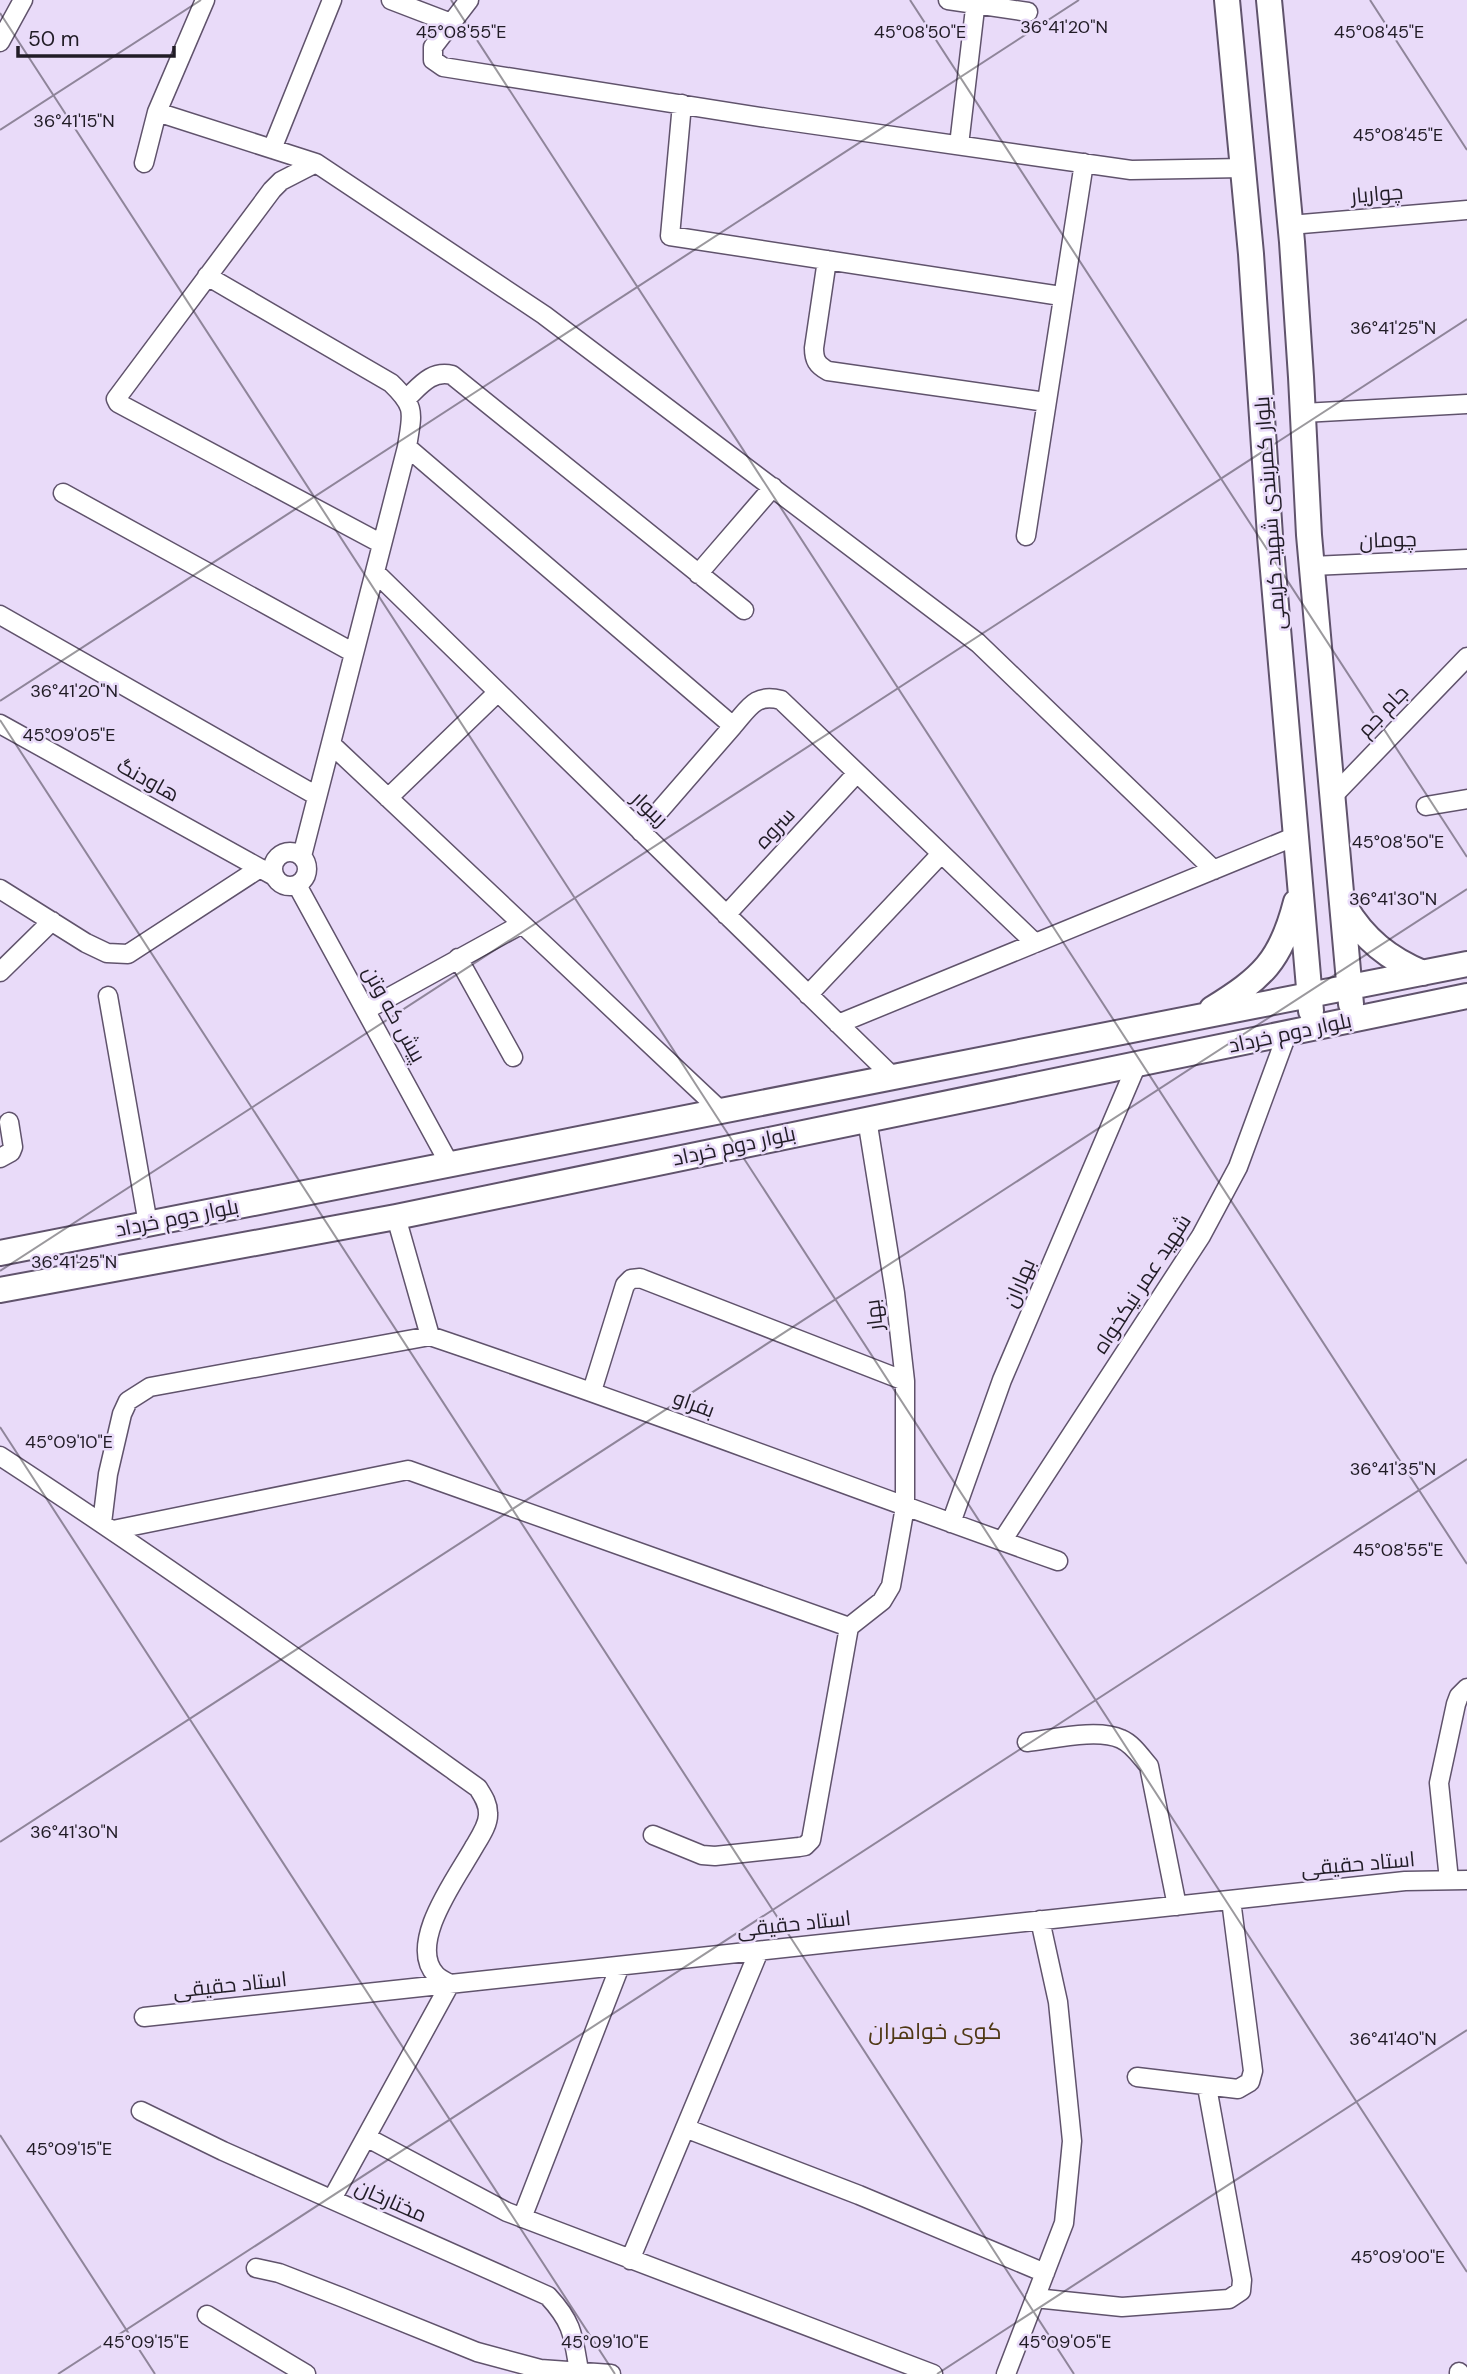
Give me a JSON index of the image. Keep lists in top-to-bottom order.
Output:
{
  "streets": {
    "street": [
      "چواریار",
      "بلوار کمربندی شهید کریمی",
      "چومان",
      "جام جم",
      "هاودنگ",
      "ریبوار",
      "سروه",
      "پیش که وتن",
      "بلوار دوم خرداد",
      "بهاران",
      "شهید عمر نیکخواه",
      "بهار",
      "بفراو",
      "استاد حقیقی",
      "مختارخان"
    ]
  },
  "crossings": [
    ["چواریار", "بلوار کمربندی شهید کریمی"],
    ["بلوار کمربندی شهید کریمی", "چومان"],
    ["بلوار کمربندی شهید کریمی", "جام جم"],
    ["بلوار کمربندی شهید کریمی", "بلوار دوم خرداد"],
    ["هاودنگ", "پیش که وتن"],
    ["ریبوار", "سروه"],
    ["ریبوار", "بلوار دوم خرداد"],
    ["پیش که وتن", "بلوار دوم خرداد"],
    ["بلوار دوم خرداد", "بهاران"],
    ["بلوار دوم خرداد", "شهید عمر نیکخواه"],
    ["بلوار دوم خرداد", "بهار"],
    ["بهاران", "بفراو"],
    ["شهید عمر نیکخواه", "بفراو"],
    ["بهار", "بفراو"]
  ],
  "districts": ["کوی خواهران"],
  "scale_bar": "50 m",
  "coordinates": [
    "36°41'20\"N",
    "45°08'55\"E",
    "45°08'50\"E",
    "45°08'45\"E",
    "36°41'15\"N",
    "36°41'25\"N",
    "45°09'05\"E",
    "36°41'30\"N",
    "45°09'10\"E",
    "36°41'35\"N",
    "36°41'40\"N",
    "45°09'15\"E",
    "45°09'00\"E"
  ]
}
